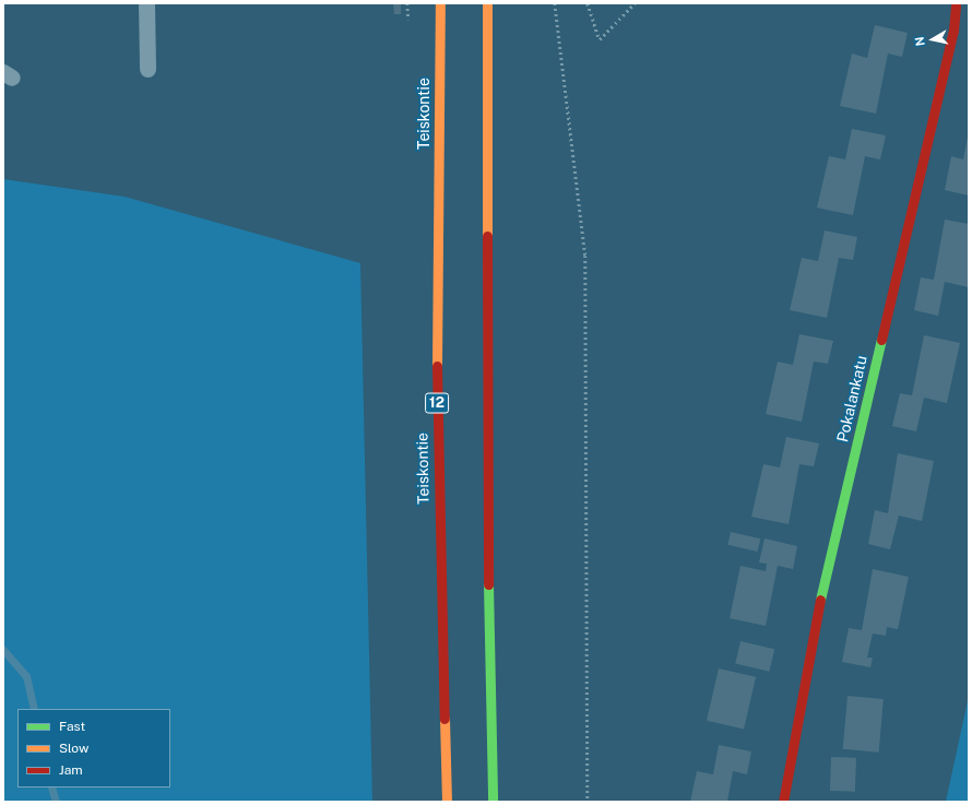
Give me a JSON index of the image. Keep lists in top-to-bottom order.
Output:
{
  "streets": {
    "main road": ["Teiskontie", "Pokalankatu", "12"]
  },
  "legend": ["Fast", "Slow", "Jam"],
  "north": "left"
}
